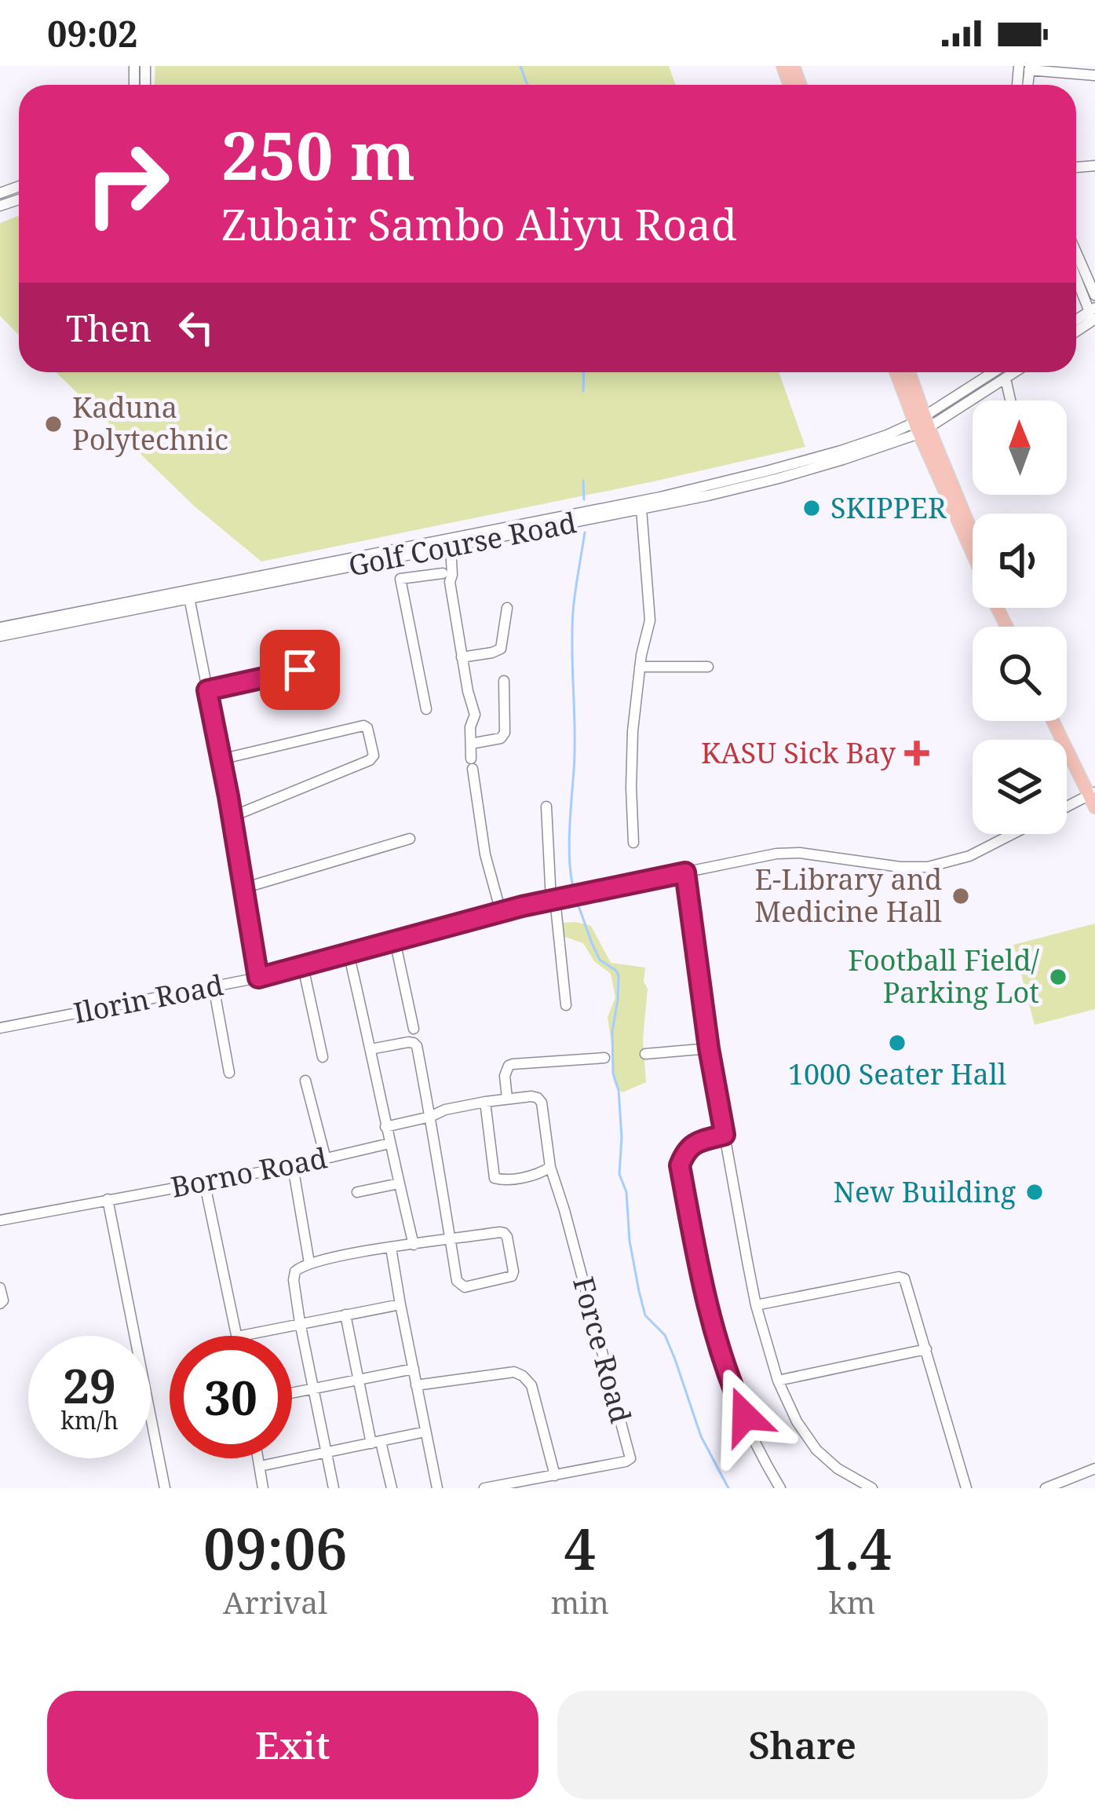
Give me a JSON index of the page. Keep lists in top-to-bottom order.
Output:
{
  "streets": {
    "street": [
      "Golf Course Road",
      "Ilorin Road",
      "Borno Road",
      "Force Road"
    ]
  },
  "places": {
    "other": [
      "Kaduna Polytechnic",
      "SKIPPER",
      "E-Library and Medicine Hall",
      "Football Field/ Parking Lot",
      "1000 Seater Hall",
      "New Building"
    ],
    "health": ["KASU Sick Bay"]
  },
  "north": "top",
  "page": {
    "status": "09:02",
    "turn": ["250 m", "Zubair Sambo Aliyu Road"],
    "then": "Then",
    "speed": "29 km/h",
    "limit": "30",
    "eta": [
      "09:06",
      "Arrival",
      "4",
      "min",
      "1.4",
      "km"
    ],
    "buttons": ["Exit", "Share"]
  }
}
